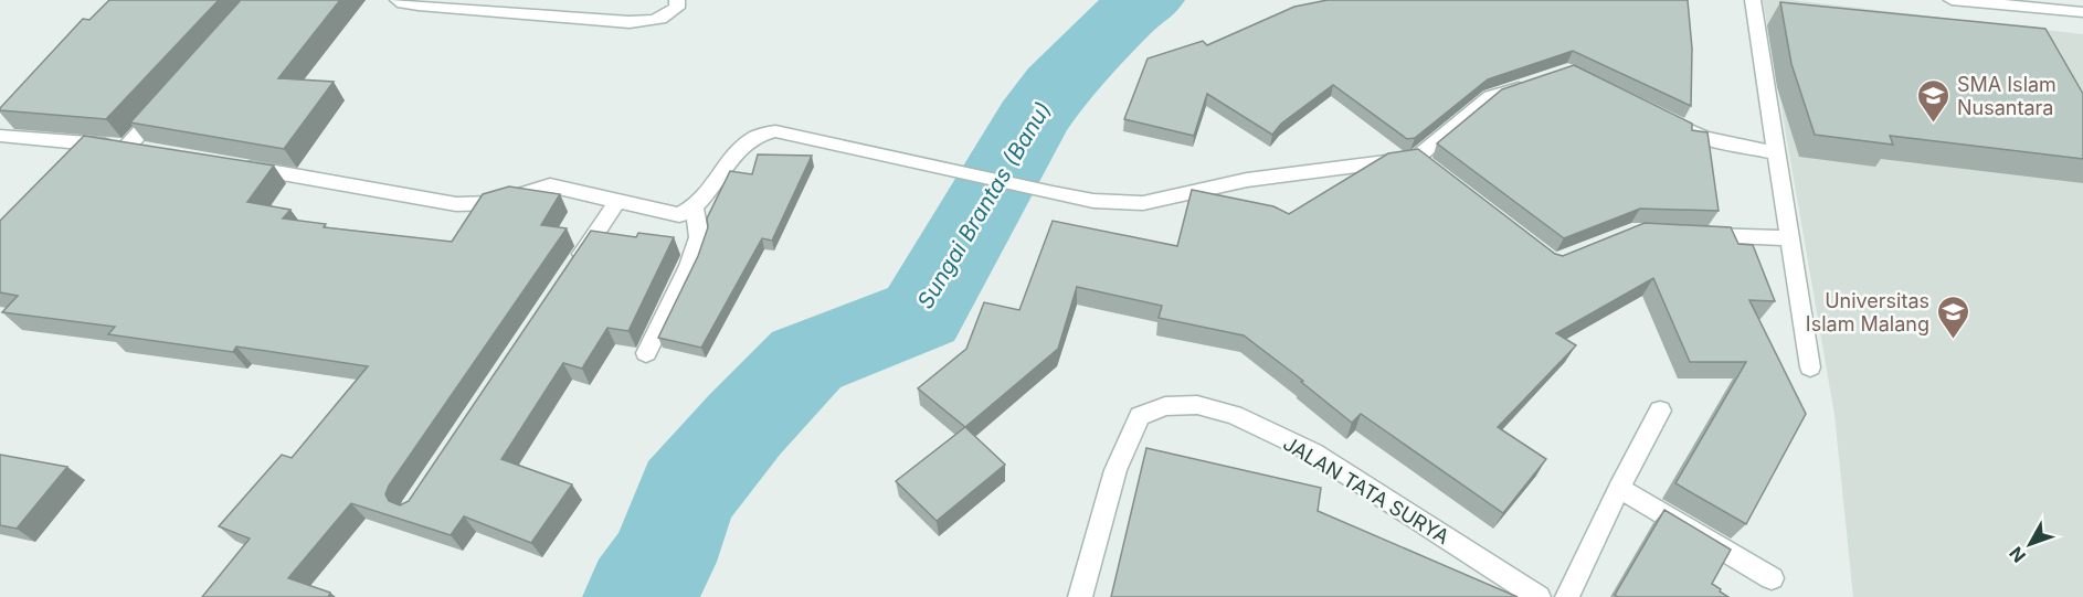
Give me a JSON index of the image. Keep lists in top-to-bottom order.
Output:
{
  "streets": {
    "street": ["JALAN TATA SURYA"]
  },
  "water": ["Sungai Brantas (Banu)"],
  "places": {
    "school or university": ["SMA Islam Nusantara", "Universitas Islam Malang"]
  },
  "north": "bottom left"
}
